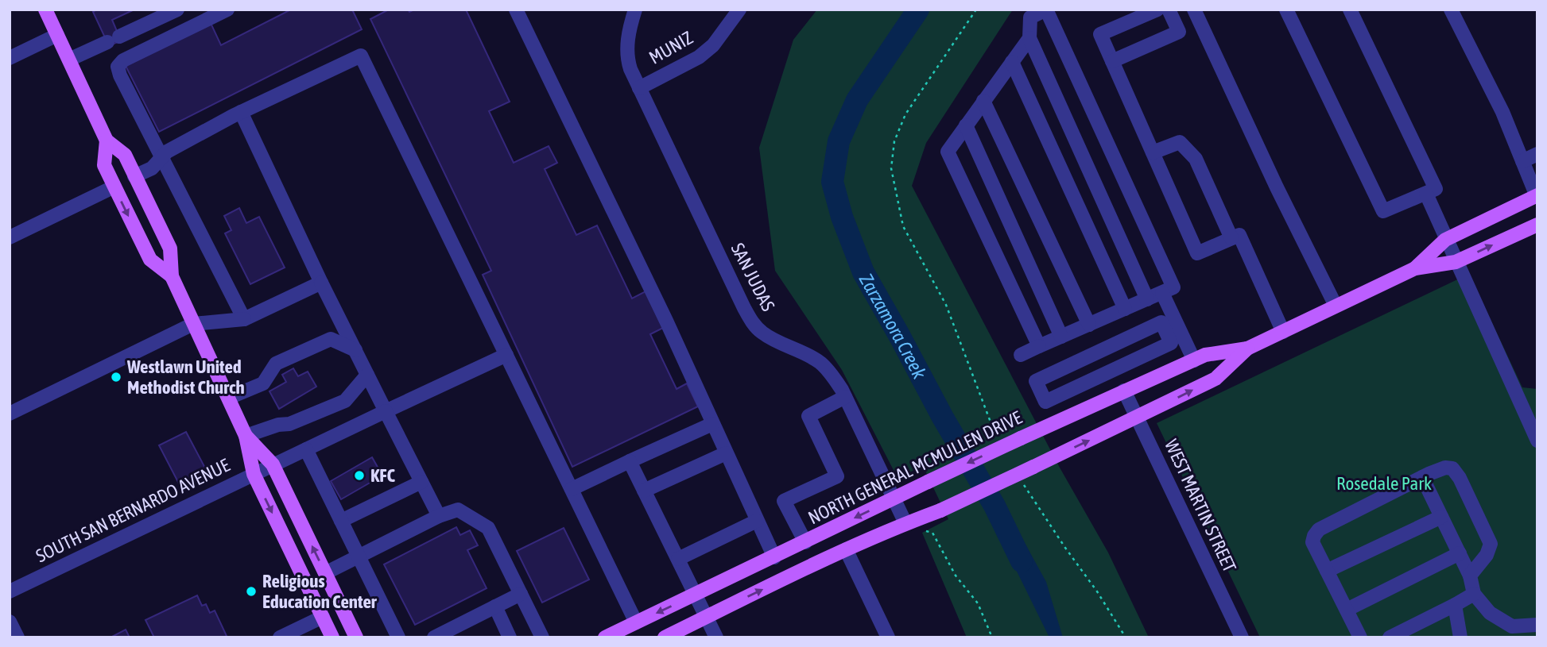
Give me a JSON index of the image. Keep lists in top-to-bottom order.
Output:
{
  "streets": {
    "main road": ["NORTH GENERAL MCMULLEN DRIVE"],
    "street": [
      "MUNIZ",
      "SAN JUDAS",
      "WEST MARTIN STREET",
      "SOUTH SAN BERNARDO AVENUE"
    ]
  },
  "crossings": [
    ["MUNIZ", "SAN JUDAS"],
    ["SAN JUDAS", "NORTH GENERAL MCMULLEN DRIVE"],
    ["NORTH GENERAL MCMULLEN DRIVE", "WEST MARTIN STREET"]
  ],
  "water": ["Zarzamora Creek"],
  "parks": ["Rosedale Park"],
  "places": ["Westlawn United Methodist Church", "KFC", "Religious Education Center"]
}
